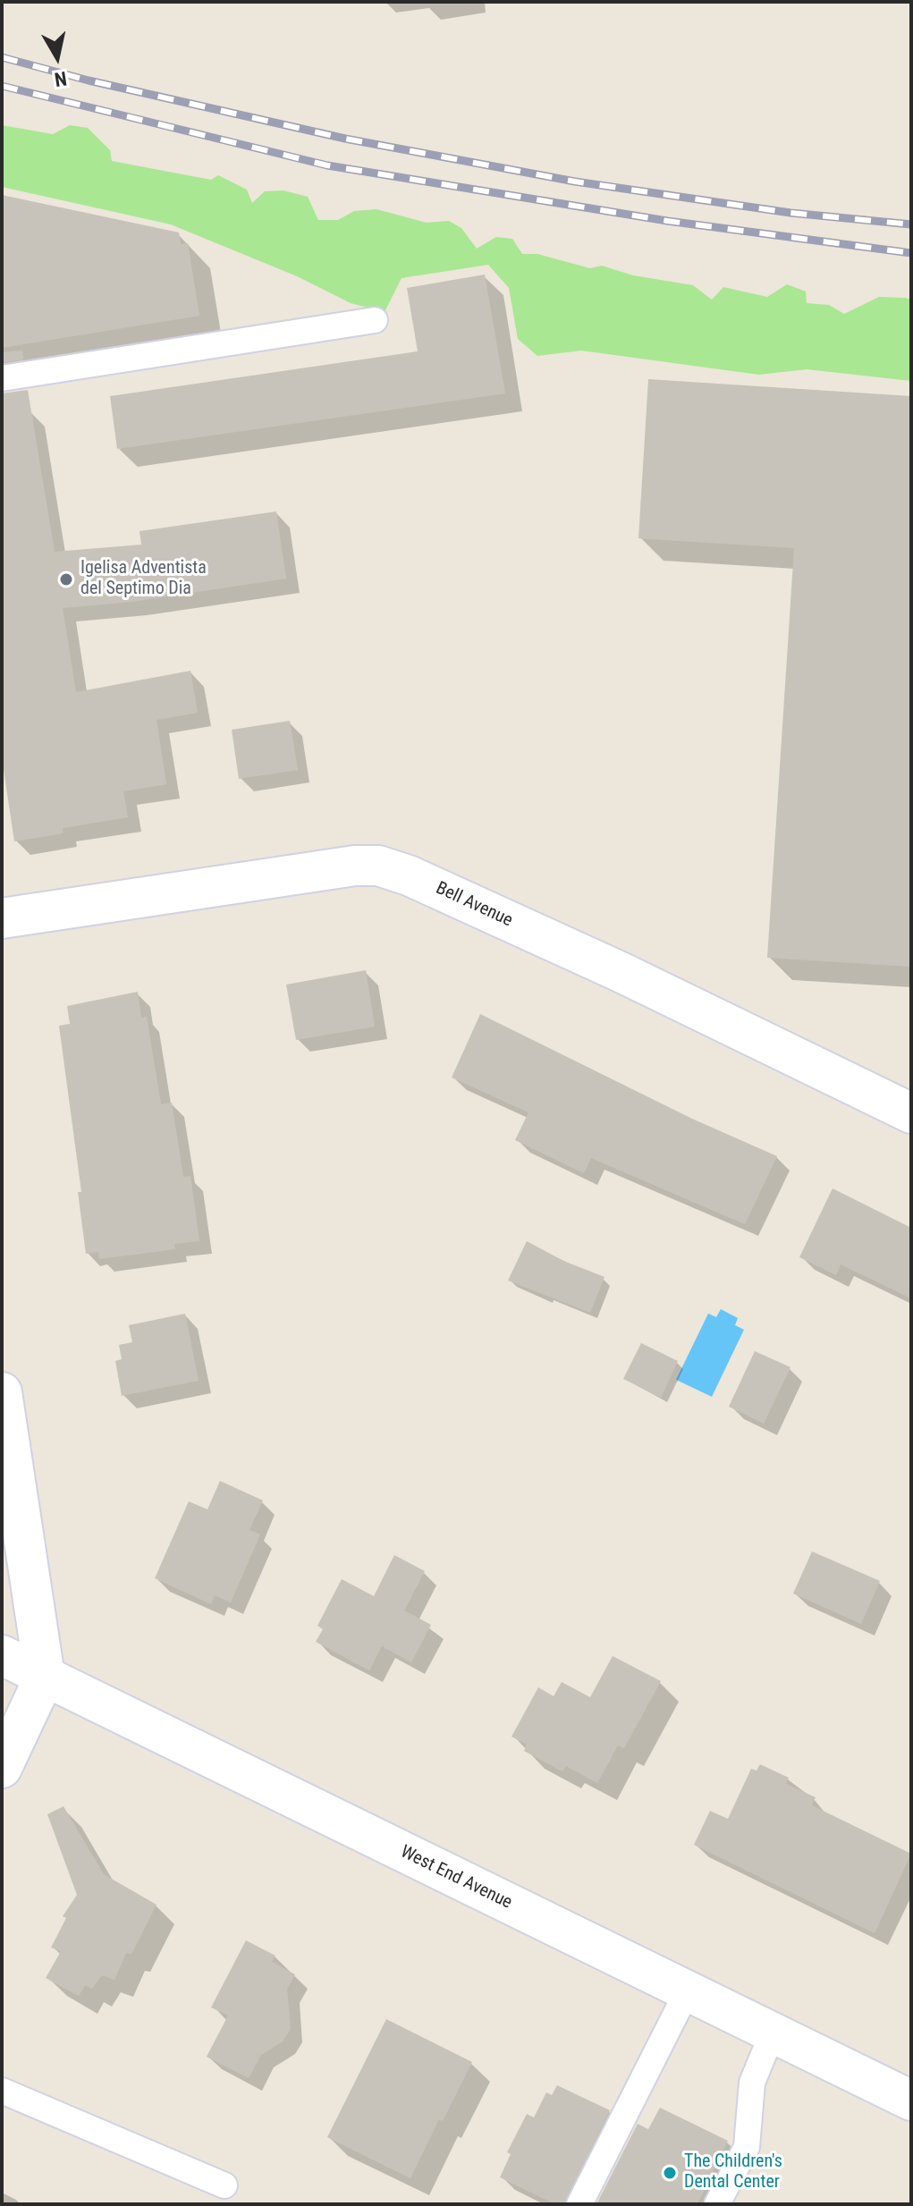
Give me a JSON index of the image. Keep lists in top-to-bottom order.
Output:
{
  "streets": {
    "street": ["Bell Avenue", "West End Avenue"]
  },
  "places": ["Igelisa Adventista del Septimo Dia", "The Children's Dental Center"],
  "north": "bottom"
}
